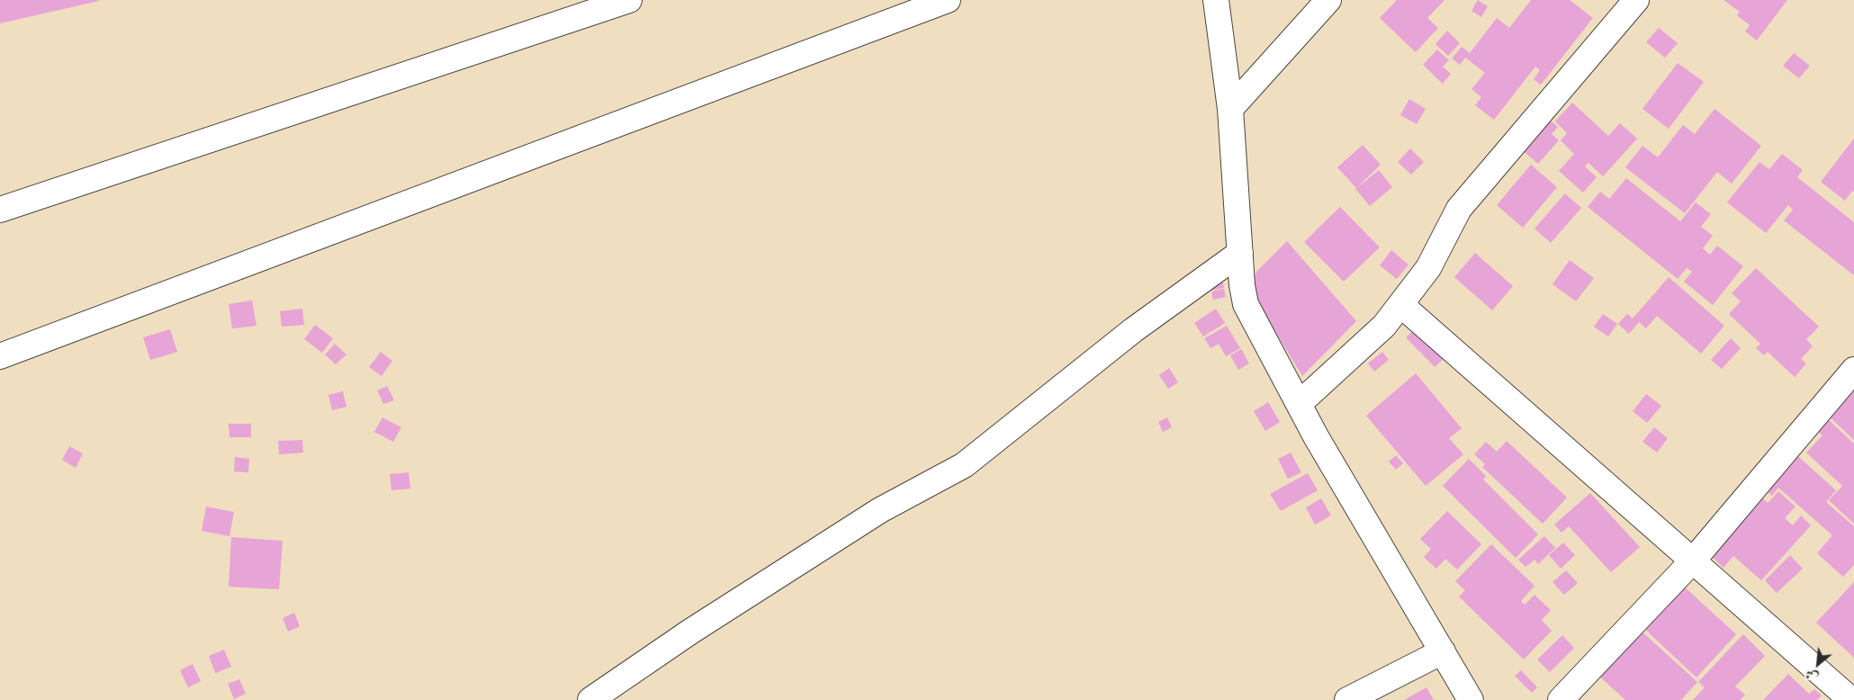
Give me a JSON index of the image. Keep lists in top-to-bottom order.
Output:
{
  "north": "bottom left"
}
